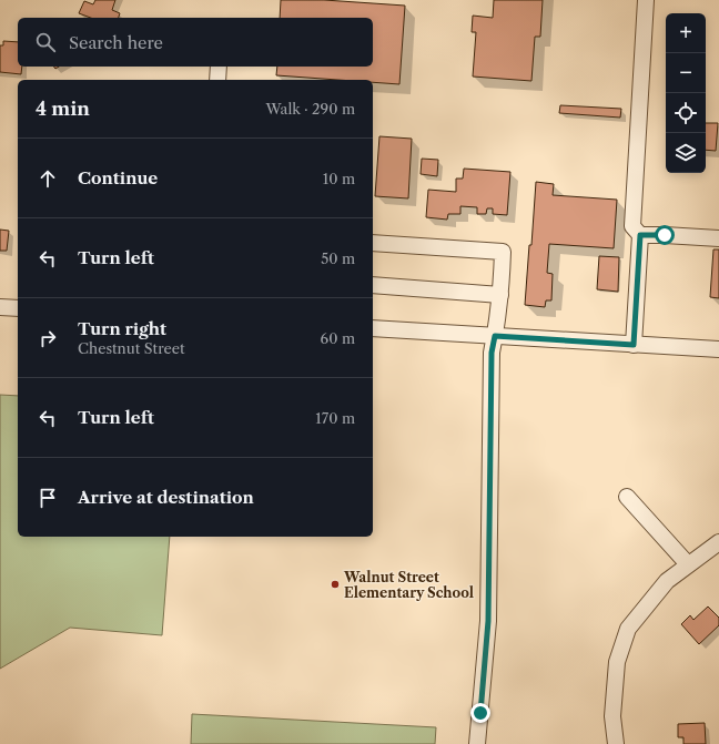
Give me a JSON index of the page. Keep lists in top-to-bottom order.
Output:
{
  "places": ["Walnut Street Elementary School"],
  "page": {
    "map_buttons": ["+", "−"],
    "search": "Search here",
    "heading": ["4 min", "Walk · 290 m"],
    "list": [
      ["Continue", "10 m"],
      ["Turn left", "50 m"],
      ["Turn right", "Chestnut Street", "60 m"],
      ["Turn left", "170 m"],
      "Arrive at destination"
    ]
  }
}
